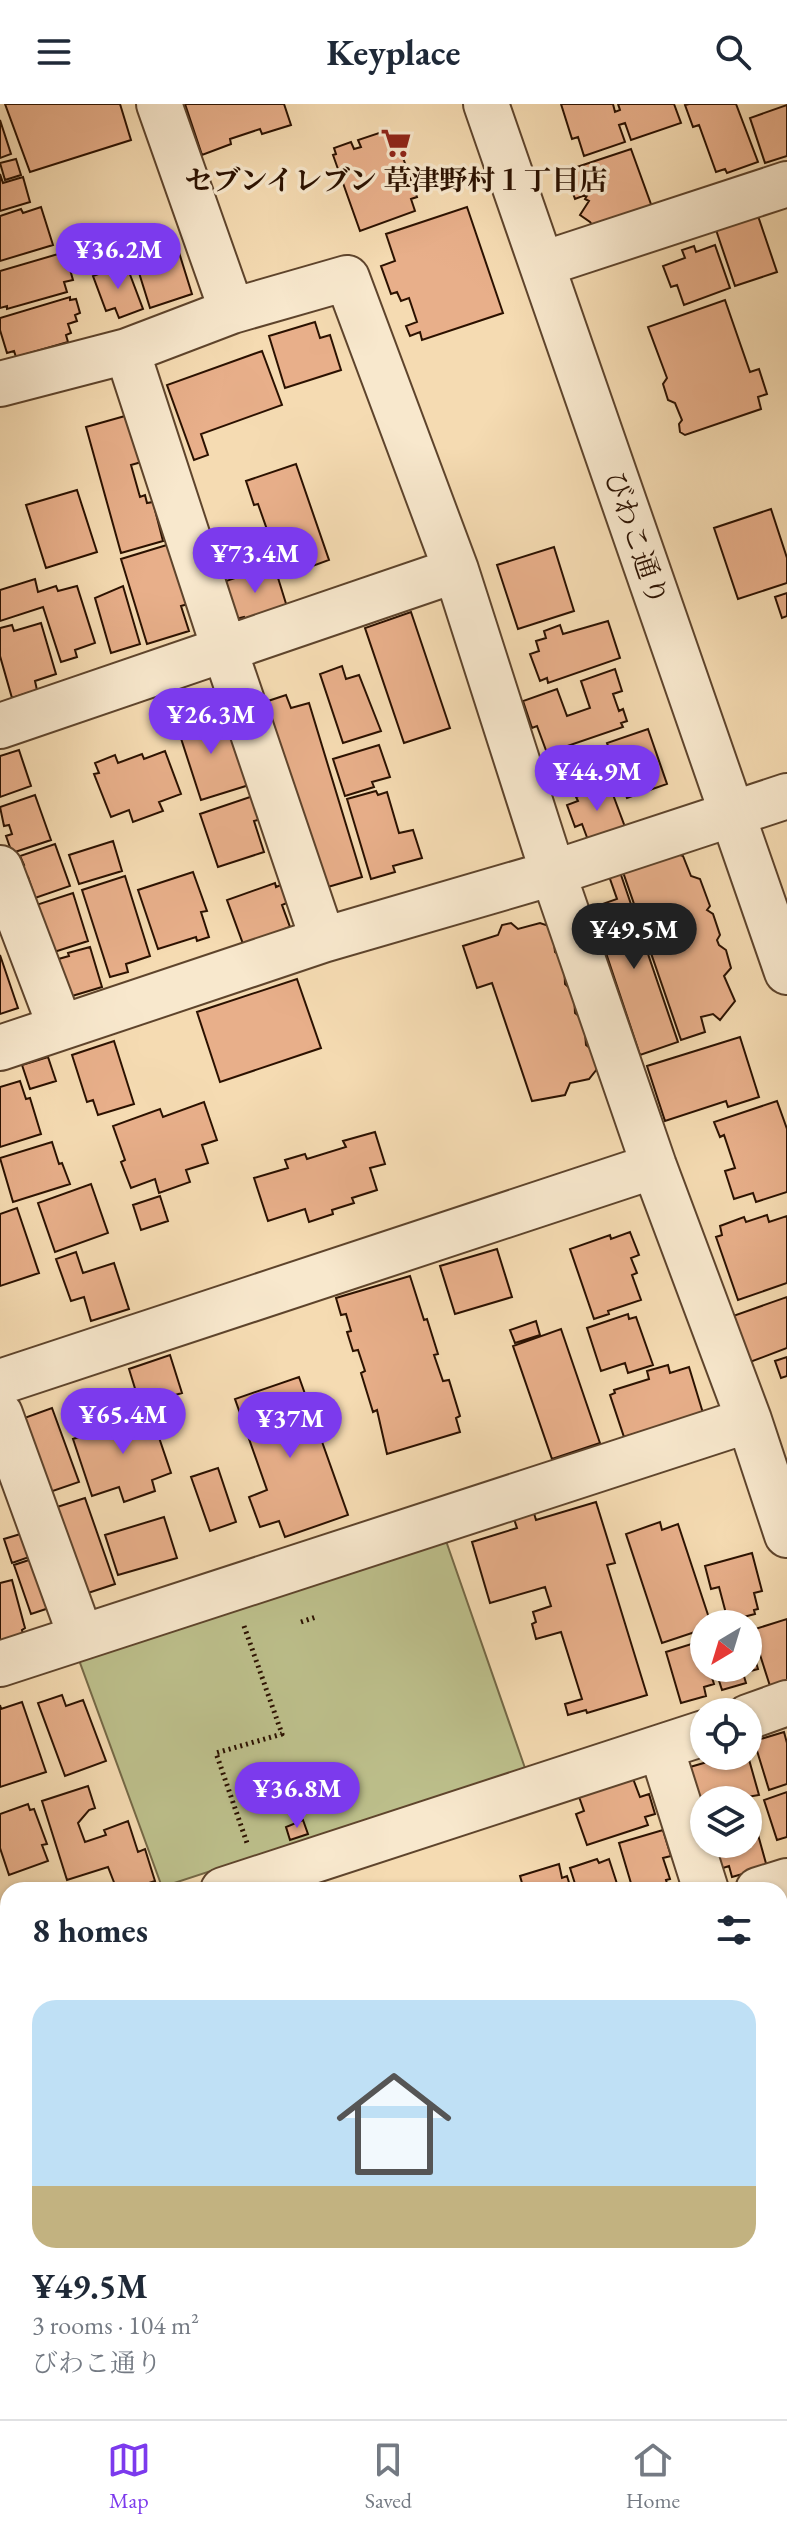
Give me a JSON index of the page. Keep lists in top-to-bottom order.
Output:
{
  "streets": {
    "street": ["びわこ通り"]
  },
  "places": {
    "supermarket": ["セブンイレブン 草津野村１丁目店"]
  },
  "north": "bottom left",
  "page": {
    "header": "Keyplace",
    "price": [
      "¥36.2M",
      "¥73.4M",
      "¥26.3M",
      "¥44.9M",
      "¥49.5M",
      "¥65.4M",
      "¥37M",
      "¥36.8M"
    ],
    "heading": "8 homes",
    "list": [
      {
        "name": "¥49.5M",
        "note": "3 rooms · 104 m² · びわこ通り"
      }
    ],
    "tabs": ["Map", "Saved", "Home"]
  }
}
